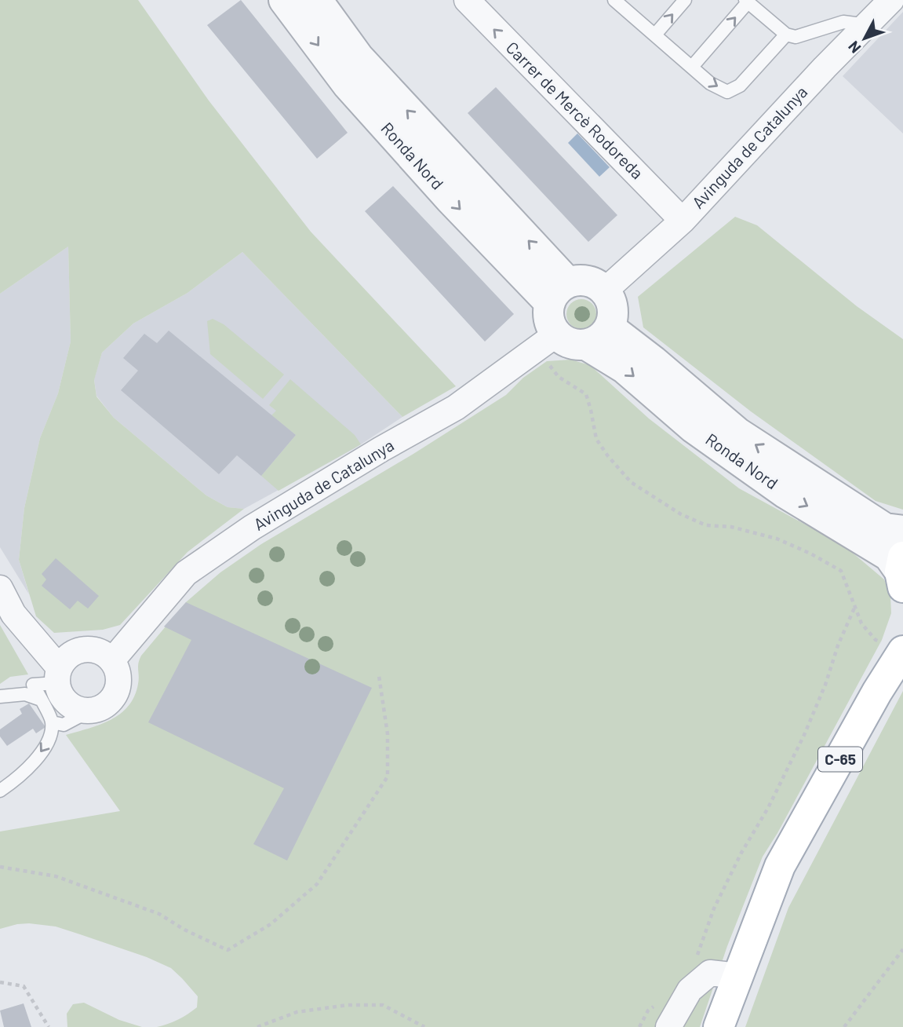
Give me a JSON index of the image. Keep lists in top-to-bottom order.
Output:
{
  "streets": {
    "main road": ["C-65"],
    "street": ["Carrer de Mercè Rodoreda", "Avinguda de Catalunya", "Ronda Nord"]
  },
  "crossings": [
    ["Carrer de Mercè Rodoreda", "Avinguda de Catalunya"],
    ["Avinguda de Catalunya", "Ronda Nord"]
  ],
  "one_way": ["Carrer de Mercè Rodoreda"],
  "north": "bottom left"
}
